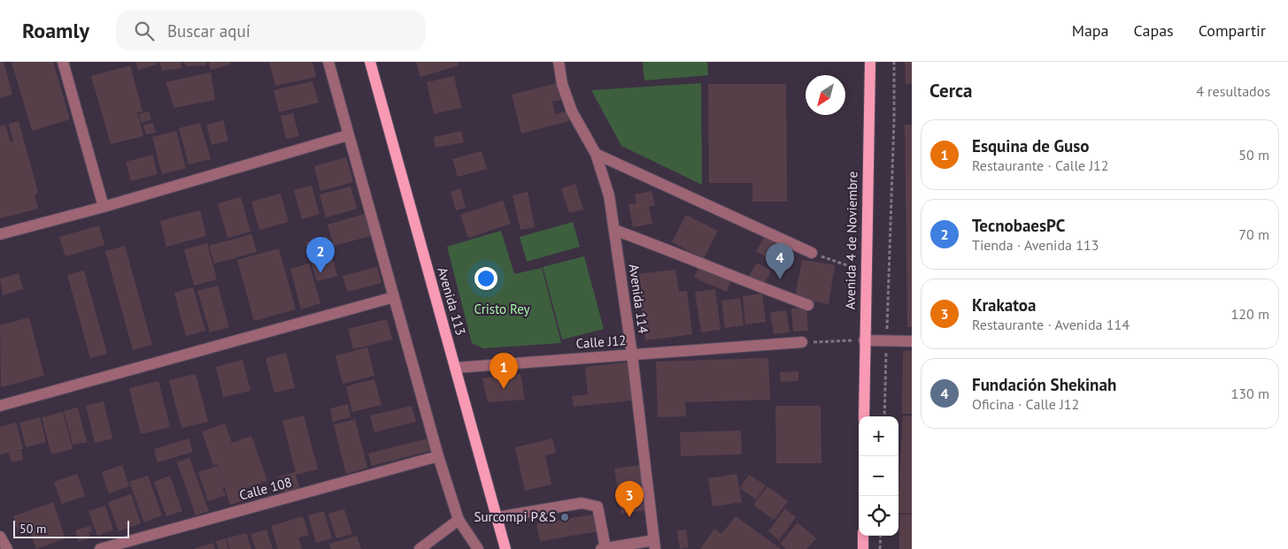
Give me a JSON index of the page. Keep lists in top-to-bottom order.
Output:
{
  "streets": {
    "main road": ["Avenida 4 de Noviembre", "Avenida 113"],
    "street": ["Avenida 114", "Calle J12", "Calle 108"]
  },
  "crossings": [
    ["Avenida 114", "Calle J12"],
    ["Avenida 113", "Calle J12"]
  ],
  "parks": ["Cristo Rey"],
  "places": ["Surcompi P&S"],
  "scale_bar": "50 m",
  "north": "bottom left",
  "page": {
    "header": "Roamly",
    "search": "Buscar aquí",
    "nav": ["Mapa", "Capas", "Compartir"],
    "heading": ["Cerca", "4 resultados"],
    "list": [
      {
        "mark": "1",
        "name": "Esquina de Guso",
        "note": "Restaurante · Calle J12",
        "value": "50 m"
      },
      {
        "mark": "2",
        "name": "TecnobaesPC",
        "note": "Tienda · Avenida 113",
        "value": "70 m"
      },
      {
        "mark": "3",
        "name": "Krakatoa",
        "note": "Restaurante · Avenida 114",
        "value": "120 m"
      },
      {
        "mark": "4",
        "name": "Fundación Shekinah",
        "note": "Oficina · Calle J12",
        "value": "130 m"
      }
    ],
    "pins": [
      "2",
      "4",
      "1",
      "3"
    ],
    "map_buttons": ["+", "−"],
    "scale": "50 m"
  }
}
